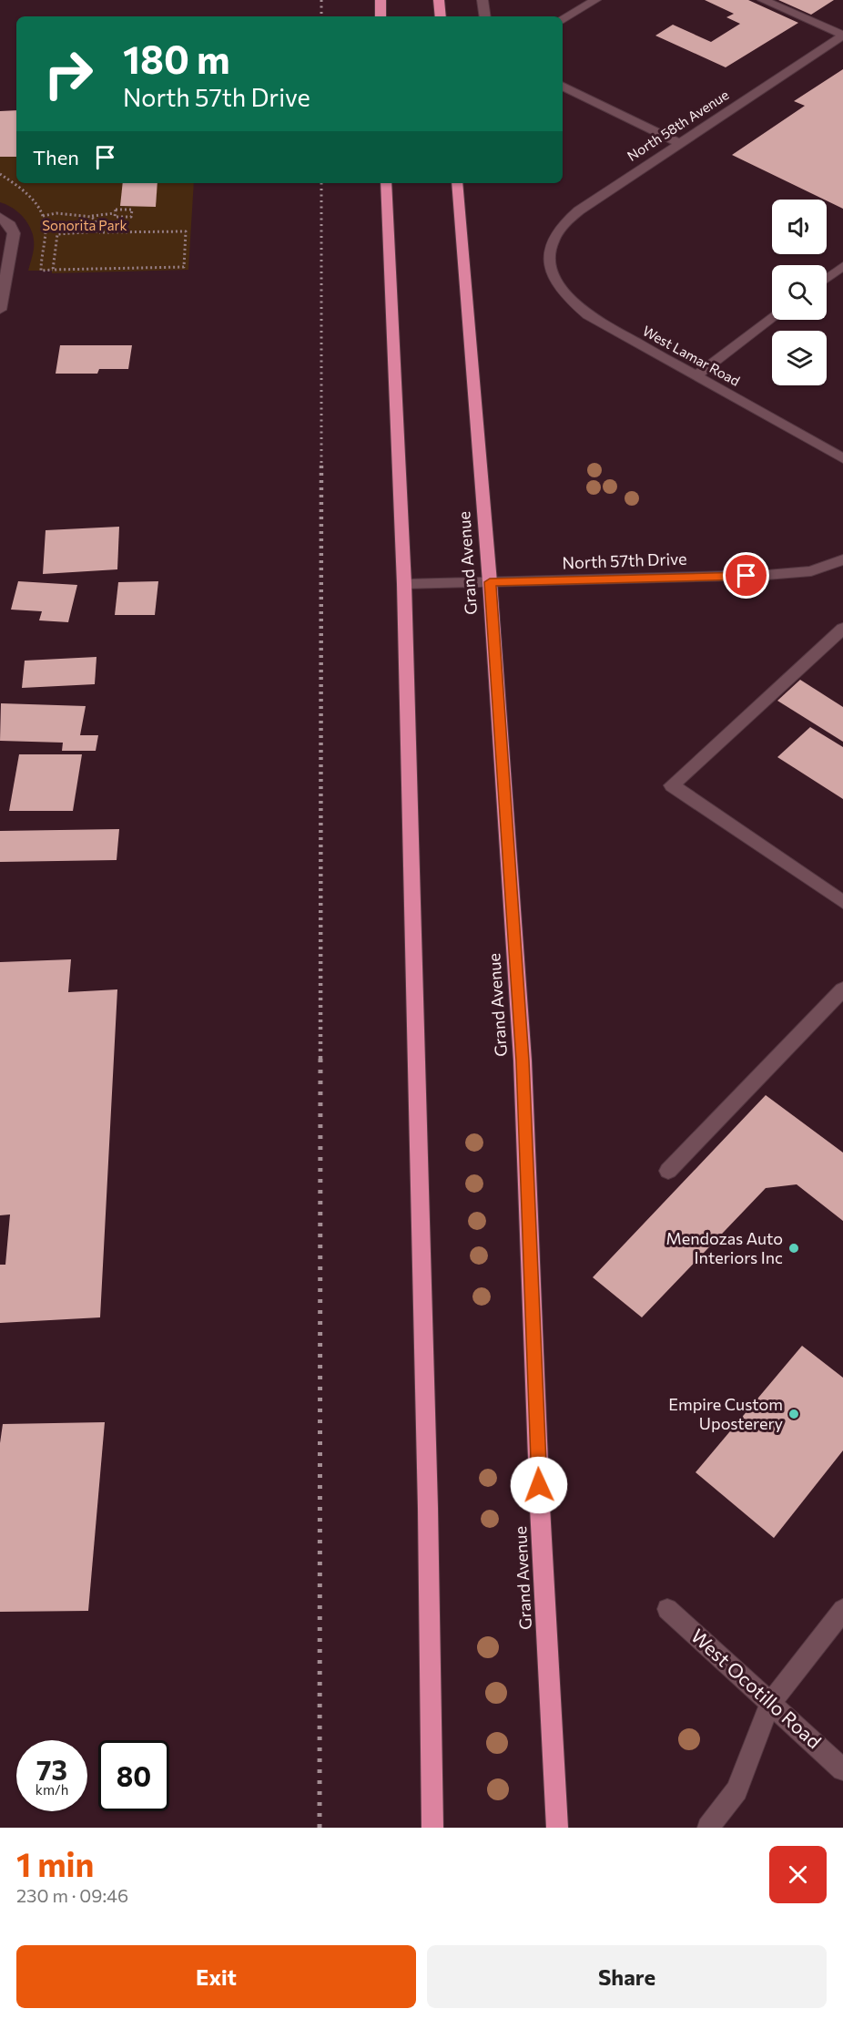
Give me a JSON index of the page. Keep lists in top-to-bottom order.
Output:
{
  "streets": {
    "highway": ["Grand Avenue"],
    "street": [
      "North 58th Avenue",
      "West Lamar Road",
      "North 57th Drive",
      "West Ocotillo Road"
    ]
  },
  "crossings": [
    ["North 58th Avenue", "West Lamar Road"],
    ["North 57th Drive", "Grand Avenue"]
  ],
  "parks": ["Sonorita Park"],
  "places": ["Mendozas Auto Interiors Inc", "Empire Custom Uposterery"],
  "page": {
    "turn": ["180 m", "North 57th Drive"],
    "then": "Then",
    "speed": "73 km/h",
    "limit": "80",
    "heading": ["1 min", "230 m · 09:46"],
    "buttons": ["Exit", "Share"]
  }
}
